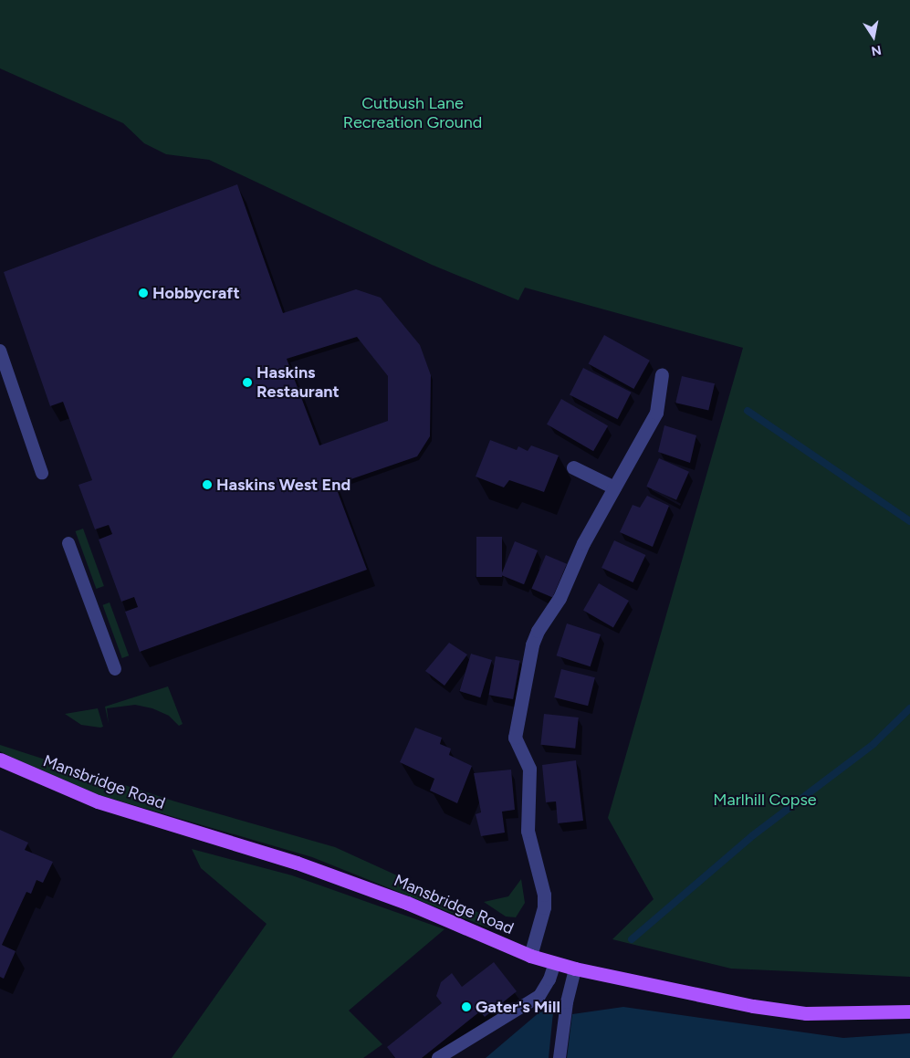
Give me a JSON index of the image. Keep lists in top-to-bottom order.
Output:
{
  "streets": {
    "main road": ["Mansbridge Road"]
  },
  "parks": ["Cutbush Lane Recreation Ground", "Marlhill Copse"],
  "places": [
    "Hobbycraft",
    "Haskins Restaurant",
    "Haskins West End",
    "Gater's Mill"
  ],
  "north": "bottom"
}
